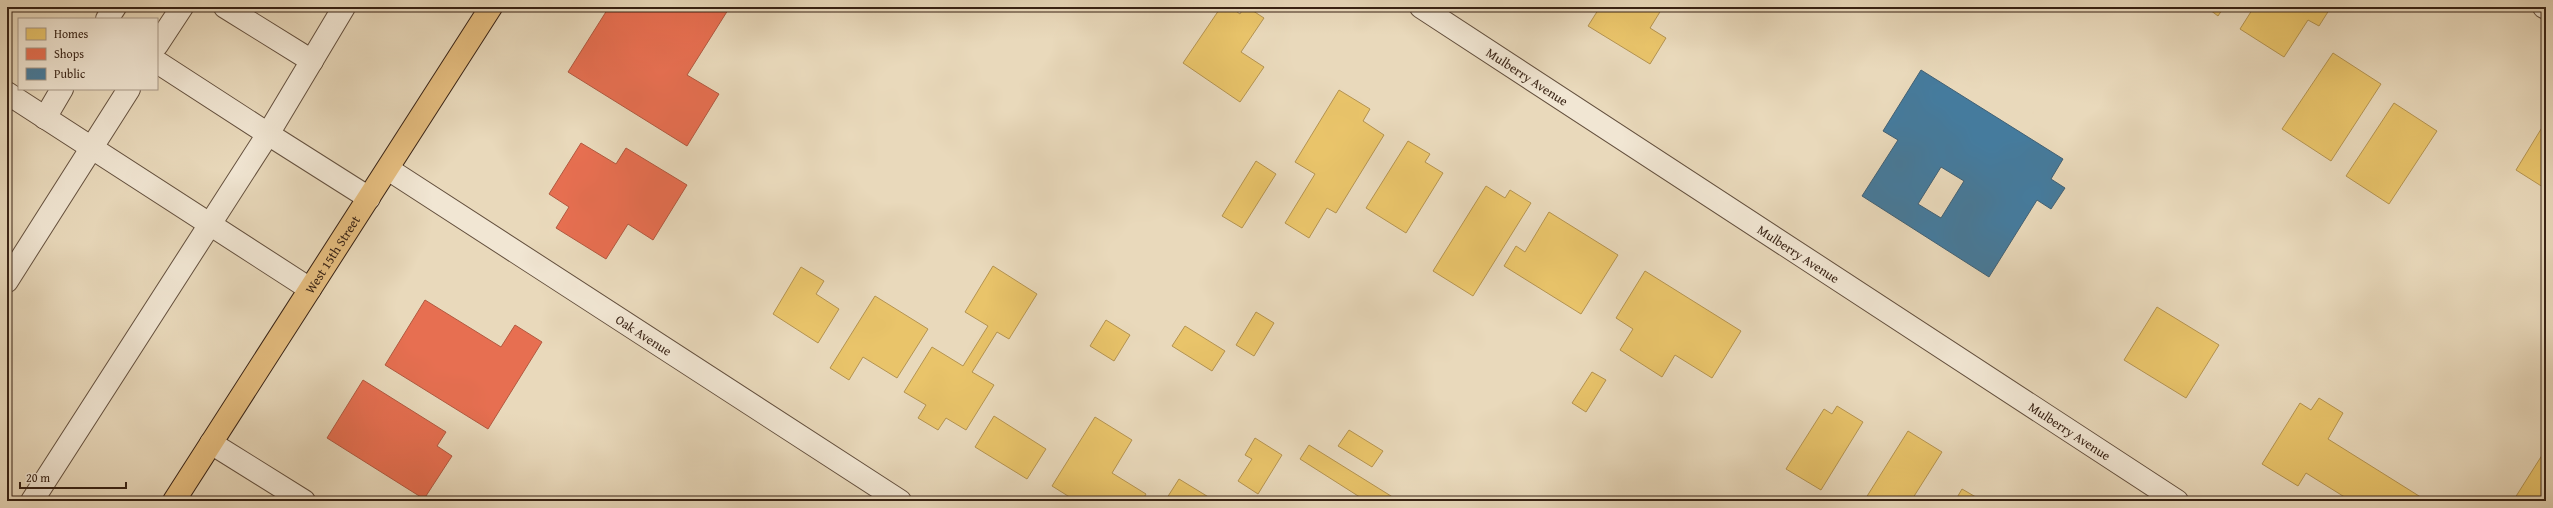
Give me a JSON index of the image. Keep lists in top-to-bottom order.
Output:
{
  "streets": {
    "highway": ["West 15th Street"],
    "street": ["Mulberry Avenue", "Oak Avenue"]
  },
  "crossings": [
    ["West 15th Street", "Oak Avenue"]
  ],
  "legend": ["Homes", "Shops", "Public"],
  "scale_bar": "20 m"
}
